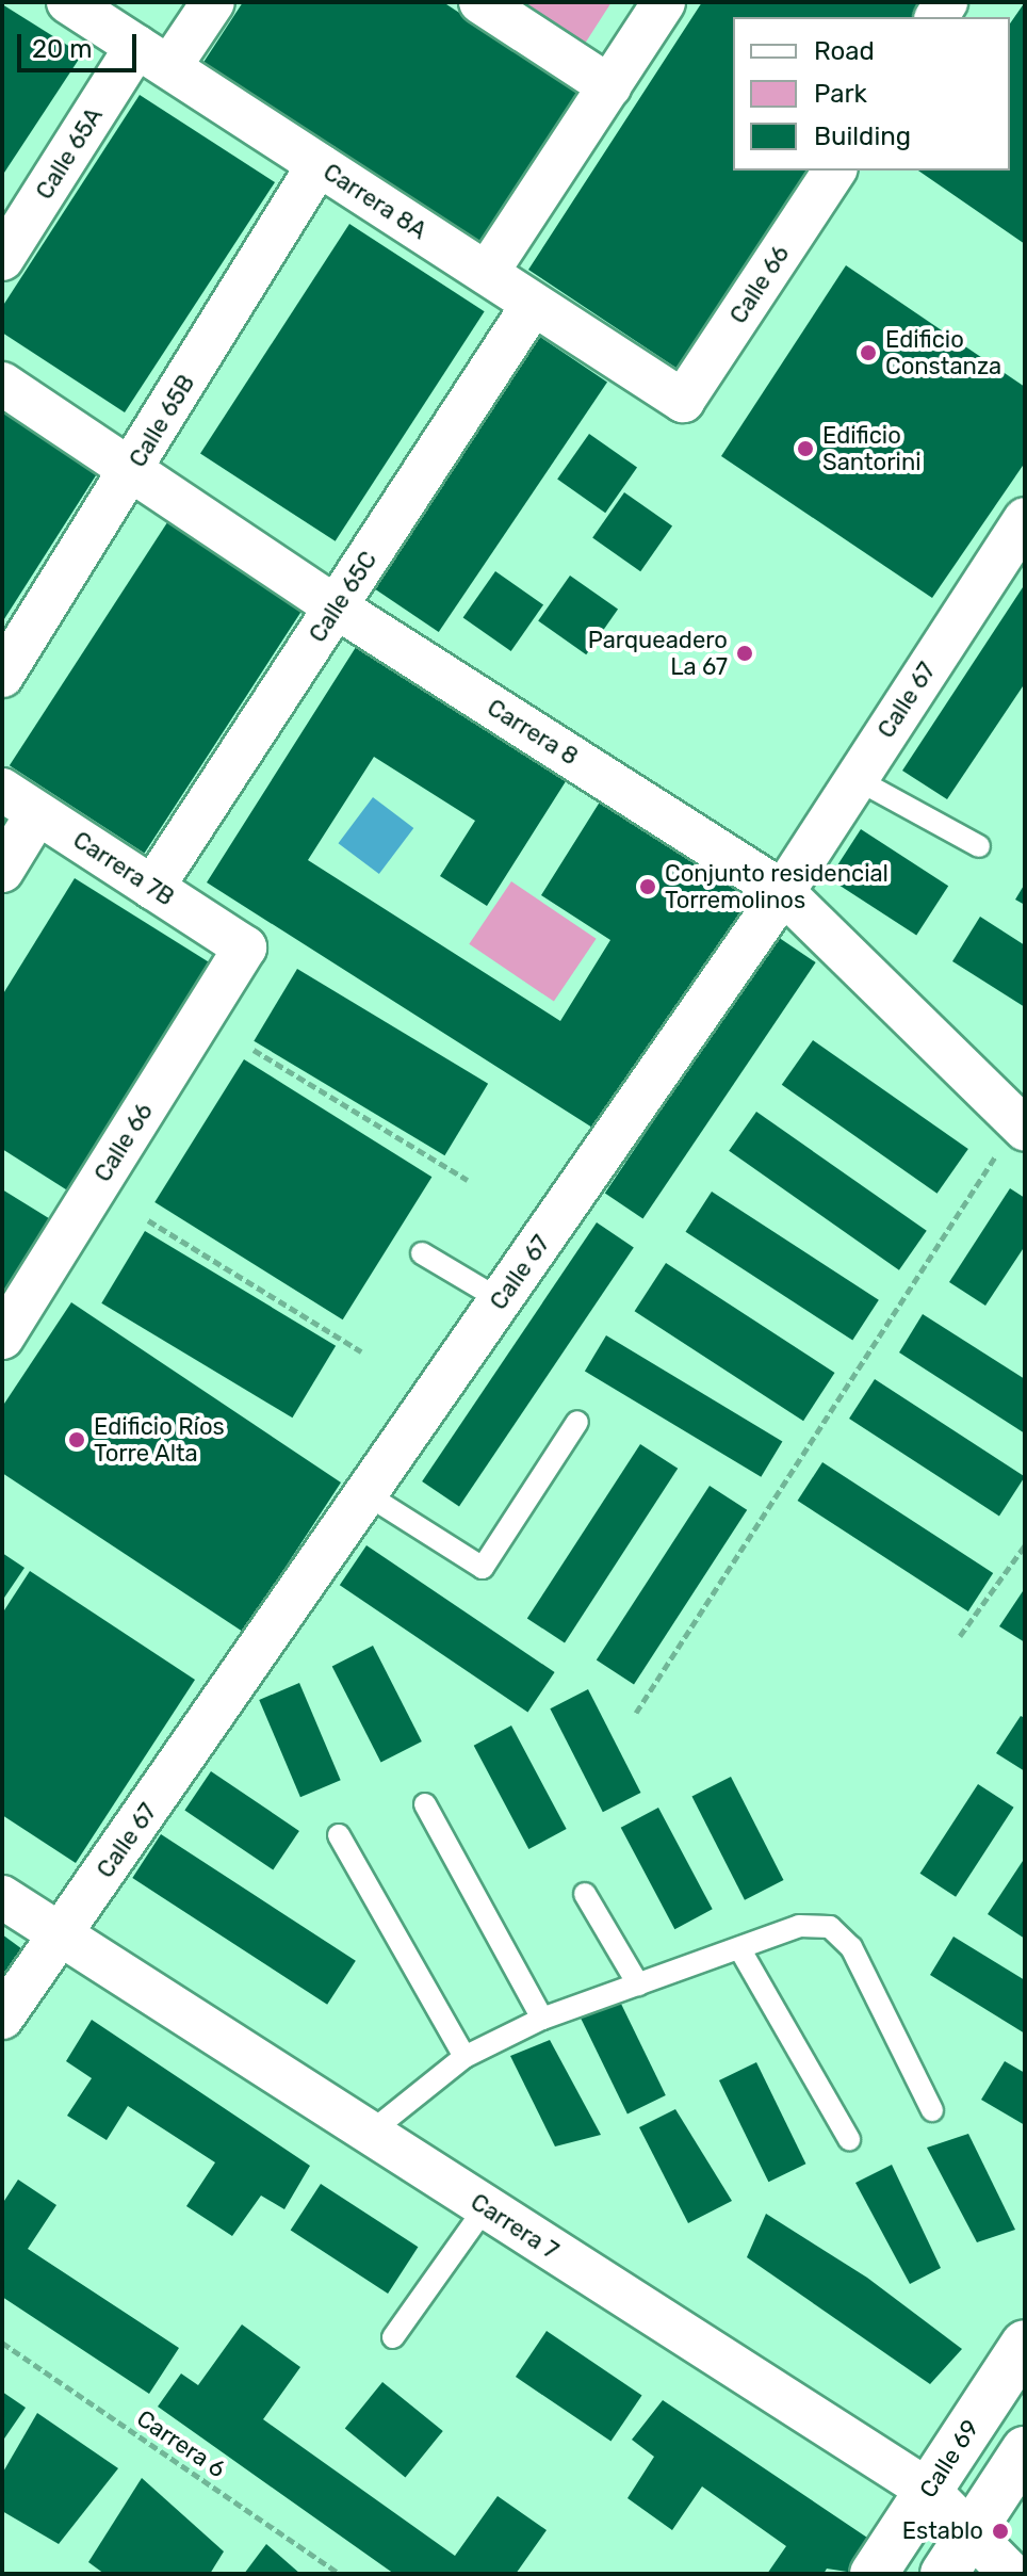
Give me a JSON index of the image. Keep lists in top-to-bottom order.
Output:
{
  "streets": {
    "street": [
      "Calle 65A",
      "Carrera 8A",
      "Calle 66",
      "Calle 65B",
      "Calle 65C",
      "Calle 67",
      "Carrera 8",
      "Carrera 7B",
      "Carrera 7",
      "Calle 69"
    ],
    "path": ["Carrera 6"]
  },
  "crossings": [
    ["Calle 65A", "Carrera 8A"],
    ["Carrera 8A", "Calle 66"],
    ["Carrera 8A", "Calle 65B"],
    ["Carrera 8A", "Calle 65C"],
    ["Calle 66", "Carrera 7B"],
    ["Calle 65B", "Carrera 8"],
    ["Calle 65C", "Carrera 8"],
    ["Calle 65C", "Carrera 7B"],
    ["Calle 67", "Carrera 8"],
    ["Calle 67", "Carrera 7"],
    ["Carrera 7", "Calle 69"]
  ],
  "places": [
    "Edificio Constanza",
    "Edificio Santorini",
    "Parqueadero La 67",
    "Conjunto residencial Torremolinos",
    "Edificio Ríos Torre Alta",
    "Establo"
  ],
  "legend": ["Road", "Park", "Building"],
  "scale_bar": "20 m"
}
